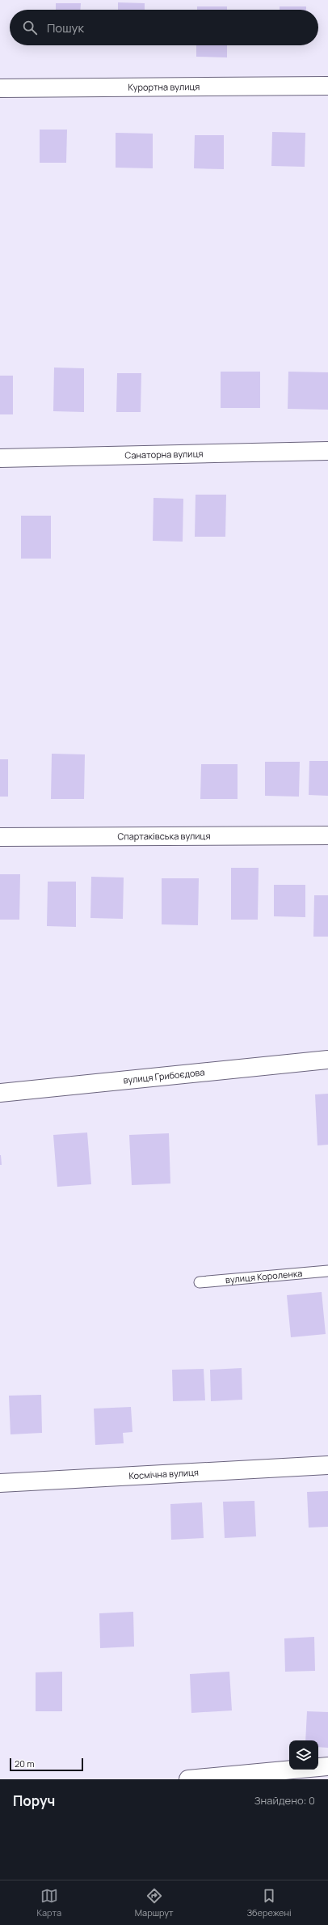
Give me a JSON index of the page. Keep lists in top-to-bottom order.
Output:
{
  "streets": {
    "street": [
      "Курортна вулиця",
      "Санаторна вулиця",
      "Спартаківська вулиця",
      "вулиця Грибоєдова",
      "Космічна вулиця"
    ],
    "lane": ["вулиця Короленка"]
  },
  "scale_bar": "20 m",
  "page": {
    "search": "Пошук",
    "scale": "20 m",
    "heading": ["Поруч", "Знайдено: 0"],
    "nav": ["Карта", "Маршрут", "Збережені"]
  }
}
